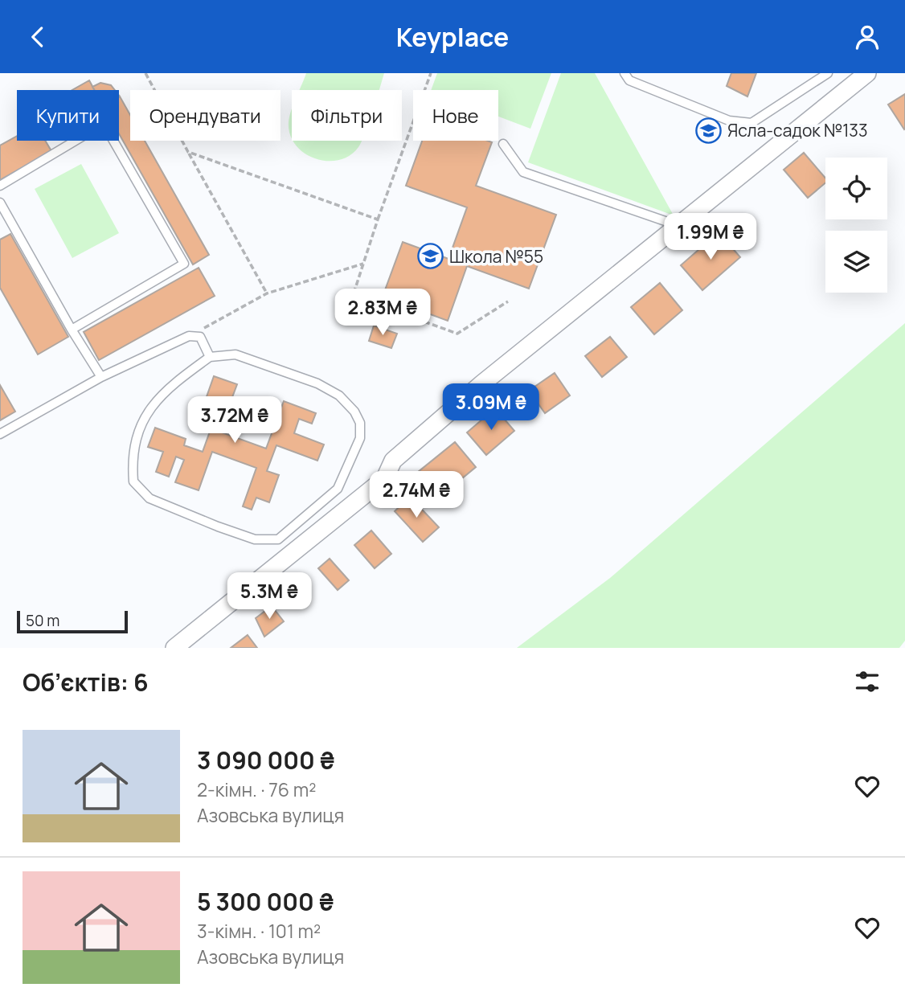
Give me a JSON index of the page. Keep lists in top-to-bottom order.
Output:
{
  "places": {
    "school or university": ["Ясла-садок №133", "Школа №55"]
  },
  "scale_bar": "50 m",
  "page": {
    "header": "Keyplace",
    "chip": [
      "Купити",
      "Орендувати",
      "Фільтри",
      "Нове"
    ],
    "price": [
      "1.99M ₴",
      "2.83M ₴",
      "3.09M ₴",
      "3.72M ₴",
      "2.74M ₴",
      "5.3M ₴"
    ],
    "scale": "50 m",
    "heading": "Об’єктів: 6",
    "list": [
      {
        "name": "3 090 000 ₴",
        "note": "2-кімн. · 76 m² · Азовська вулиця"
      },
      {
        "name": "5 300 000 ₴",
        "note": "3-кімн. · 101 m² · Азовська вулиця"
      }
    ]
  }
}
